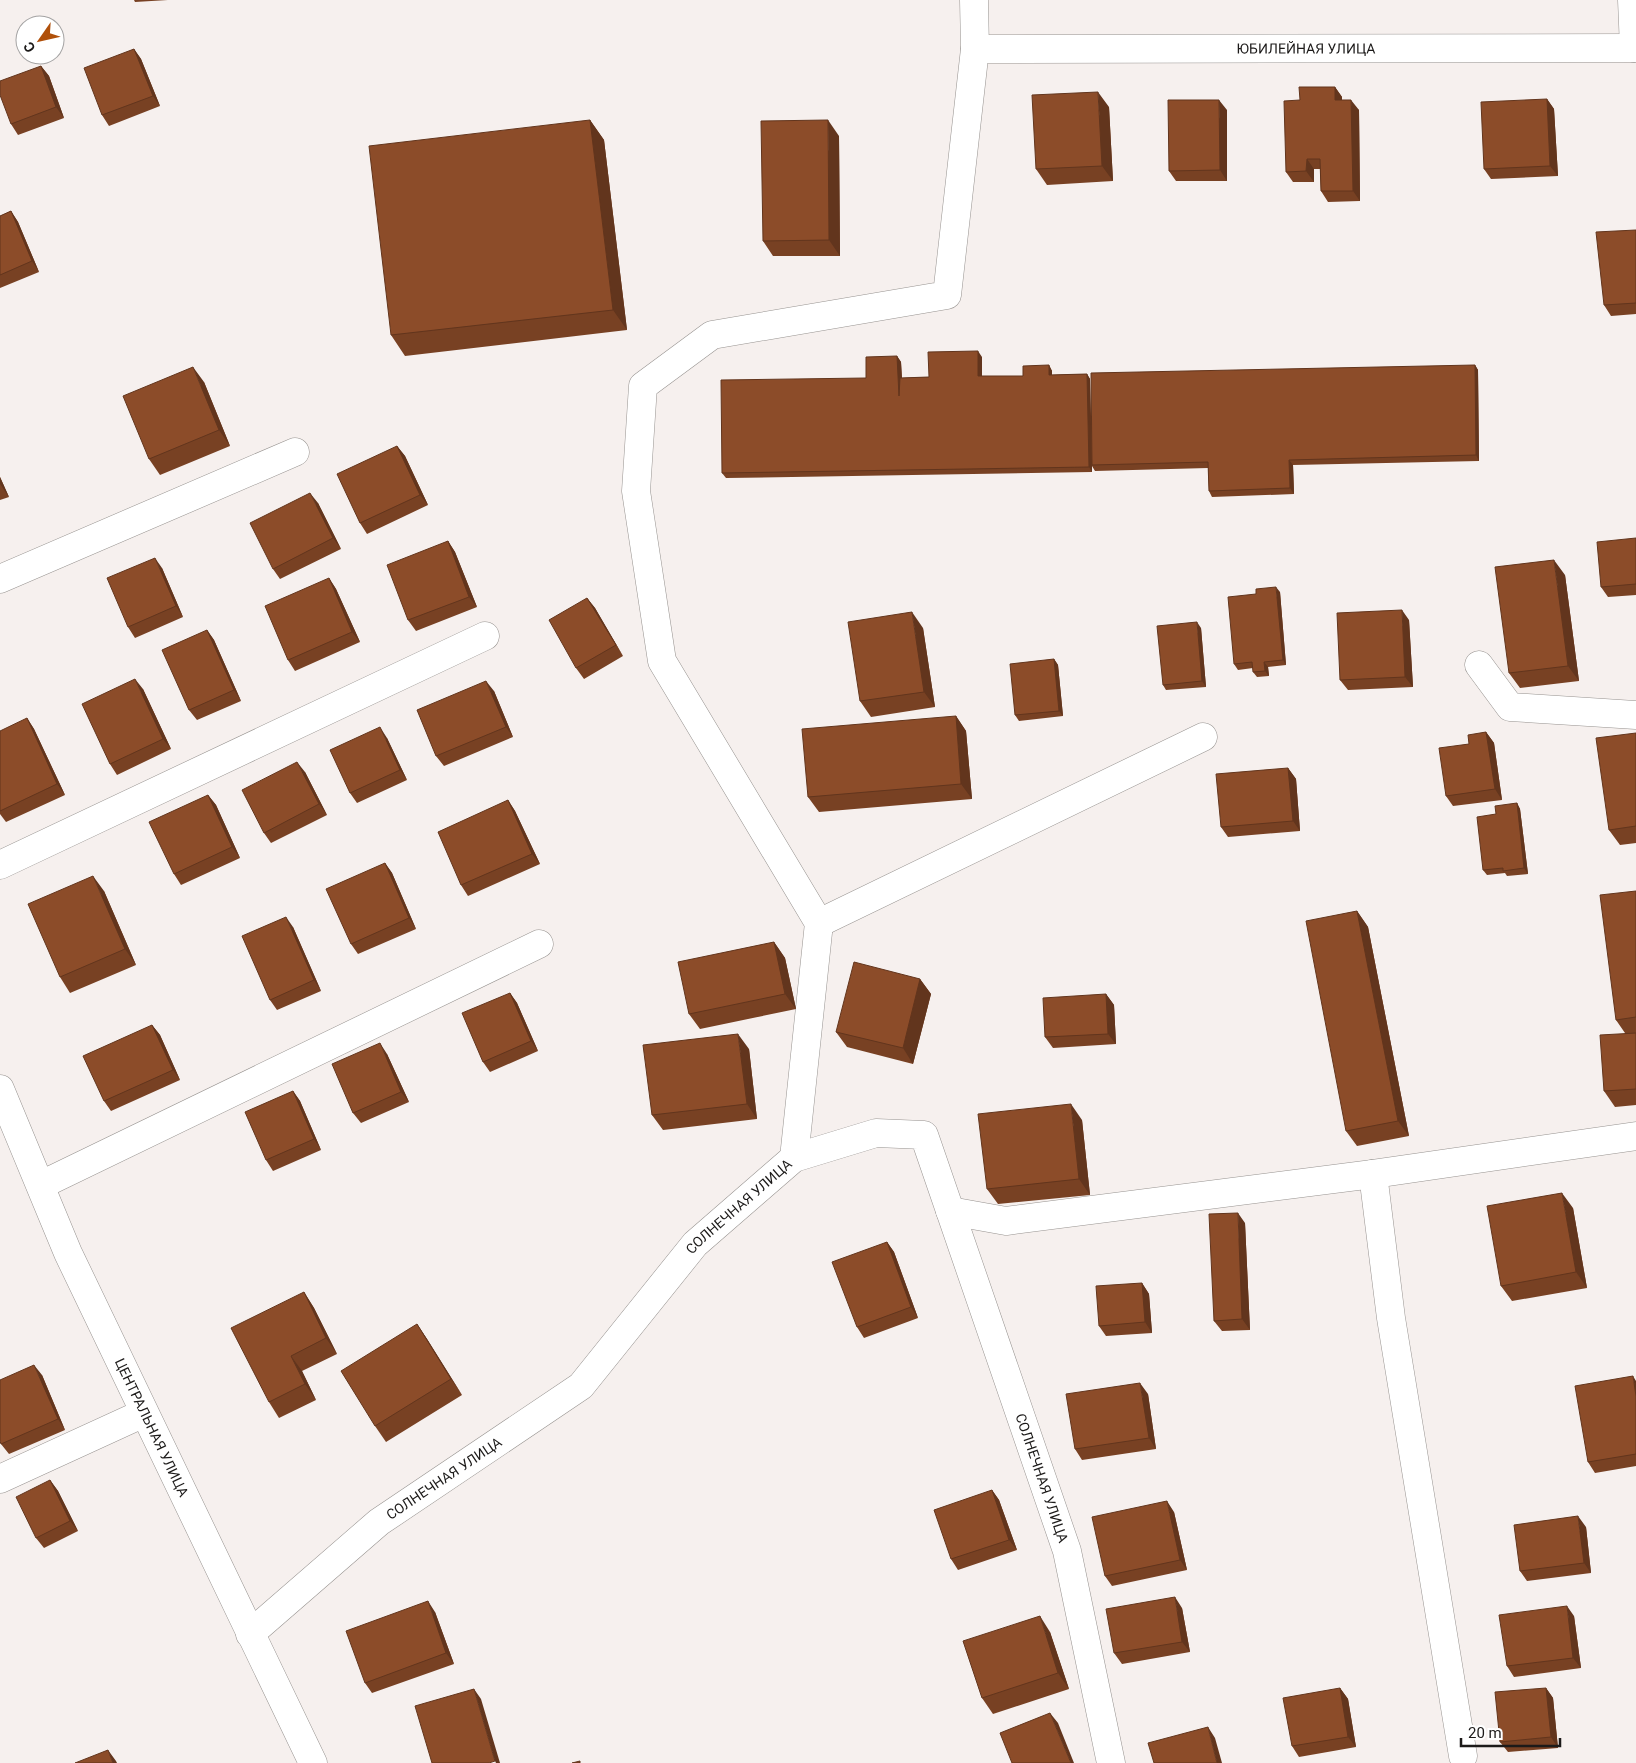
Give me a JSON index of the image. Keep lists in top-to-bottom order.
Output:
{
  "streets": {
    "street": ["ЮБИЛЕЙНАЯ УЛИЦА", "СОЛНЕЧНАЯ УЛИЦА", "ЦЕНТРАЛЬНАЯ УЛИЦА"]
  },
  "crossings": [
    ["СОЛНЕЧНАЯ УЛИЦА", "ЦЕНТРАЛЬНАЯ УЛИЦА"]
  ],
  "scale_bar": "20 m",
  "north": "bottom left"
}
